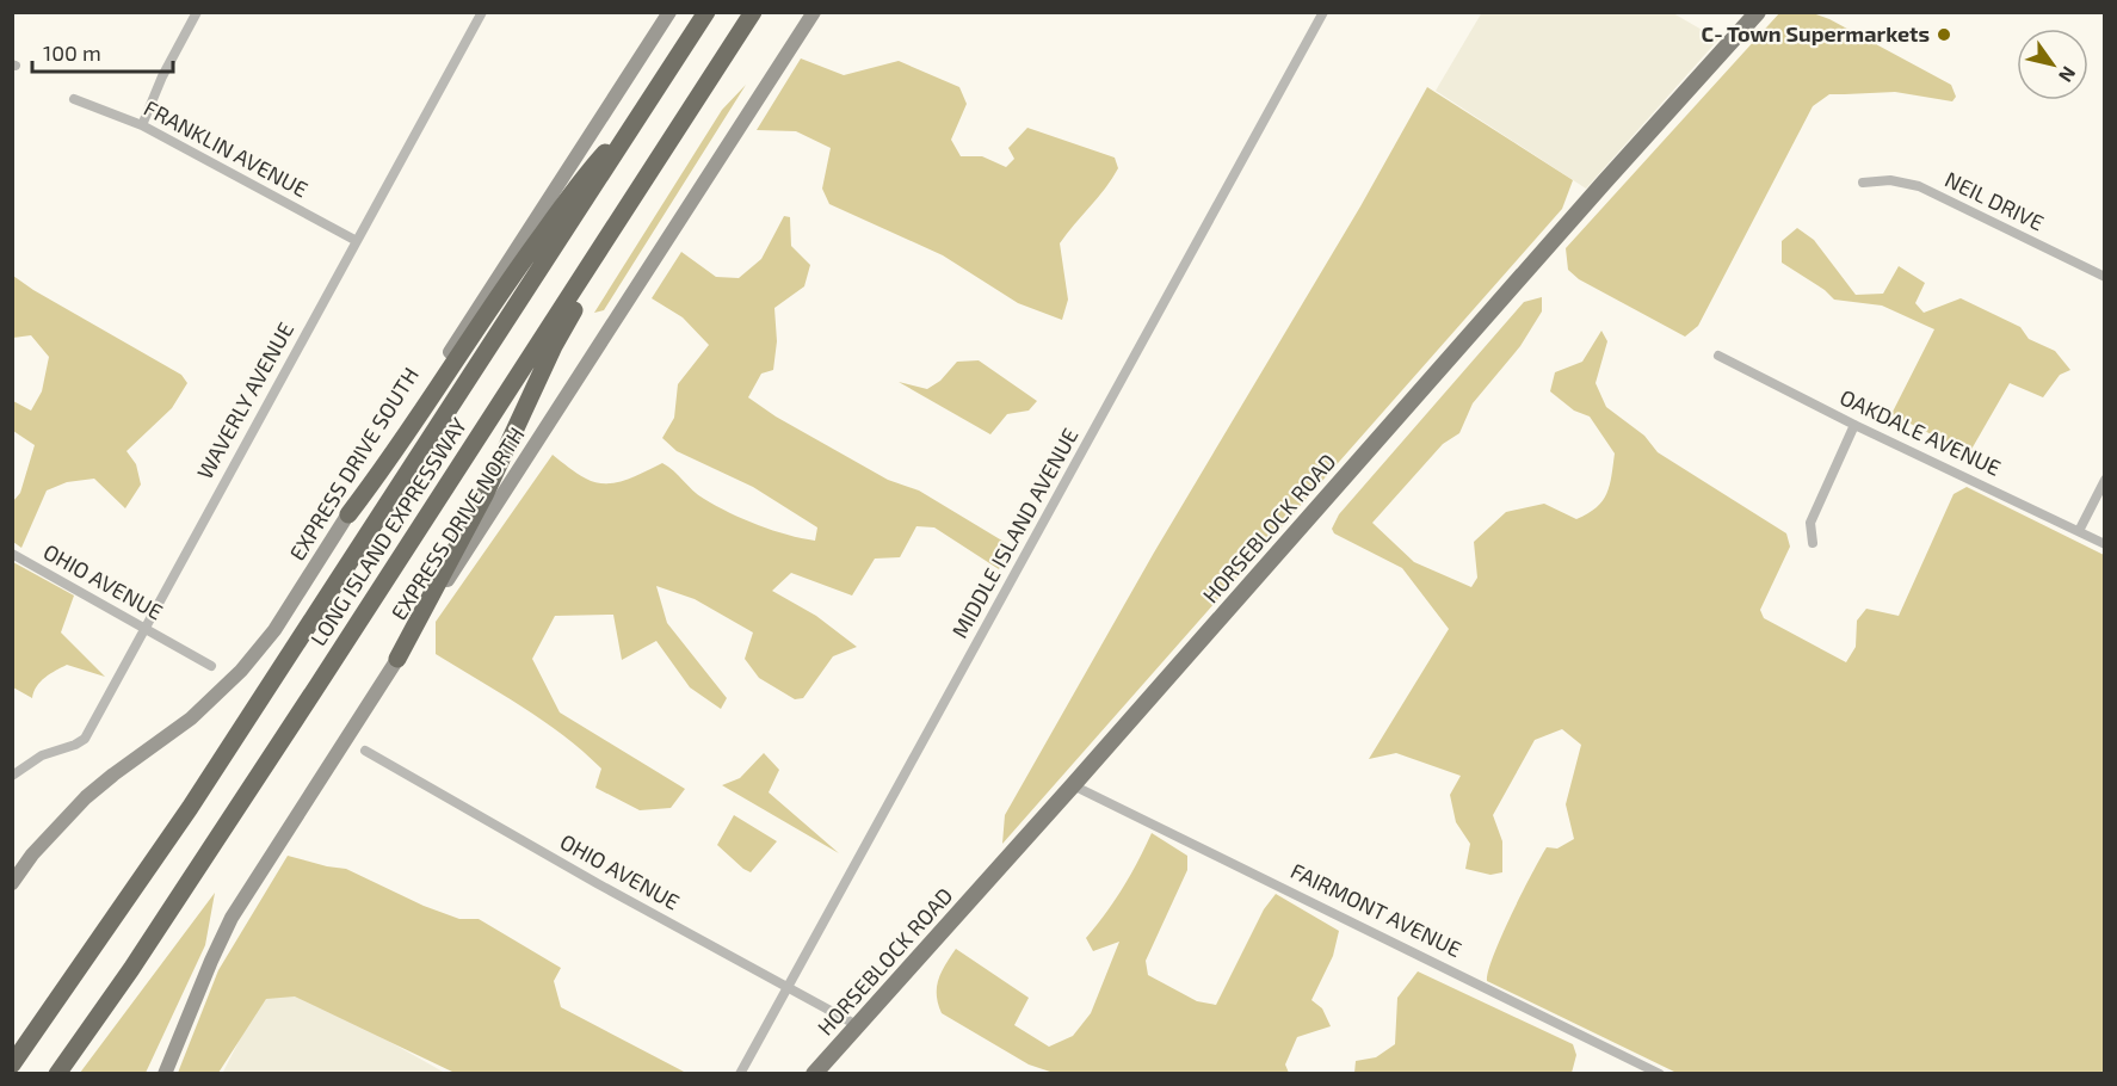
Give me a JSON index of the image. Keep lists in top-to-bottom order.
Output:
{
  "streets": {
    "highway": ["LONG ISLAND EXPRESSWAY"],
    "main road": ["EXPRESS DRIVE SOUTH", "EXPRESS DRIVE NORTH", "HORSEBLOCK ROAD"],
    "street": [
      "FRANKLIN AVENUE",
      "NEIL DRIVE",
      "WAVERLY AVENUE",
      "OAKDALE AVENUE",
      "MIDDLE ISLAND AVENUE",
      "OHIO AVENUE",
      "FAIRMONT AVENUE"
    ]
  },
  "crossings": [
    ["FRANKLIN AVENUE", "WAVERLY AVENUE"],
    ["WAVERLY AVENUE", "OHIO AVENUE"],
    ["HORSEBLOCK ROAD", "OHIO AVENUE"],
    ["HORSEBLOCK ROAD", "FAIRMONT AVENUE"],
    ["MIDDLE ISLAND AVENUE", "OHIO AVENUE"]
  ],
  "places": ["C‑Town Supermarkets"],
  "scale_bar": "100 m",
  "north": "bottom right"
}
